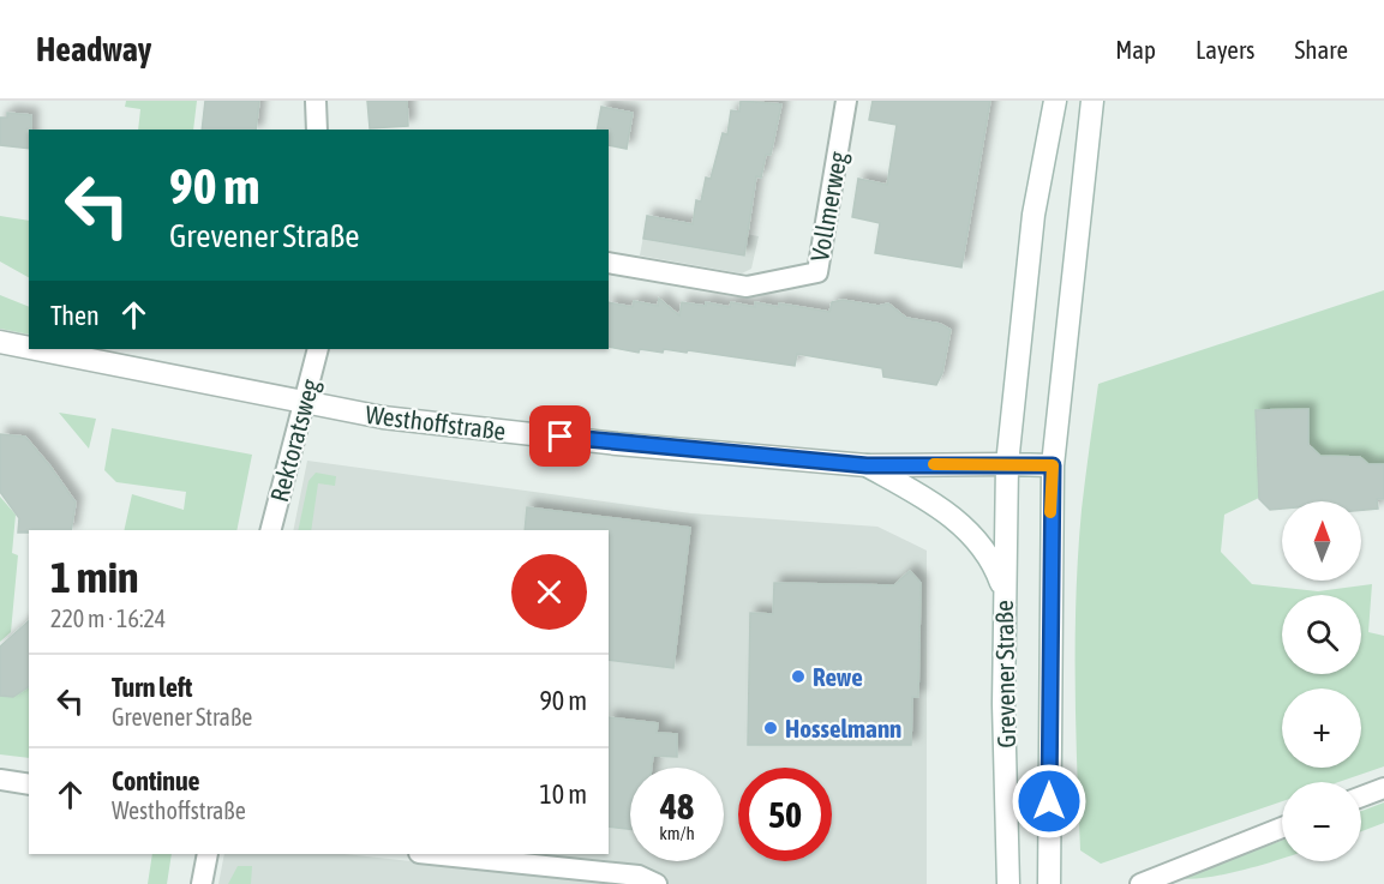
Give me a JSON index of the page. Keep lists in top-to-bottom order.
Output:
{
  "streets": {
    "main road": ["Westhoffstraße", "Grevener Straße"],
    "street": ["Vollmerweg", "Rektoratsweg"]
  },
  "crossings": [
    ["Westhoffstraße", "Rektoratsweg"],
    ["Westhoffstraße", "Grevener Straße"]
  ],
  "places": ["Rewe", "Hosselmann"],
  "north": "top",
  "page": {
    "header": "Headway",
    "nav": ["Map", "Layers", "Share"],
    "turn": ["90 m", "Grevener Straße"],
    "then": "Then",
    "map_buttons": ["+", "−"],
    "heading": ["1 min", "220 m · 16:24"],
    "list": [
      {
        "name": "Turn left",
        "note": "Grevener Straße",
        "value": "90 m"
      },
      {
        "name": "Continue",
        "note": "Westhoffstraße",
        "value": "10 m"
      }
    ],
    "speed": "48 km/h",
    "limit": "50"
  }
}
